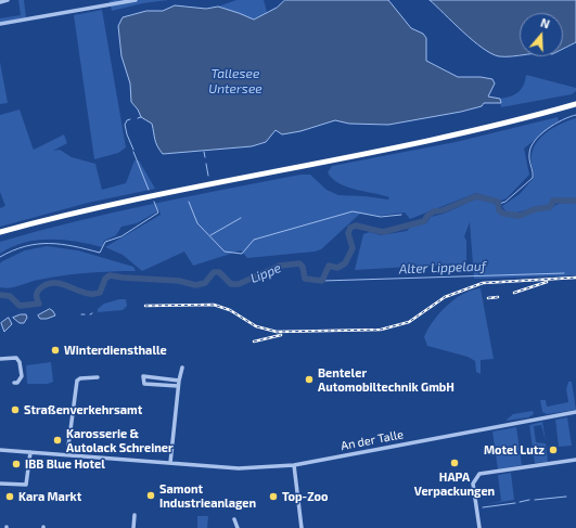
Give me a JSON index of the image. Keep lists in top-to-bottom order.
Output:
{
  "streets": {
    "street": ["An der Talle"]
  },
  "water": ["Tallesee Untersee", "Alter Lippelauf", "Lippe"],
  "places": [
    "Winterdiensthalle",
    "Benteler Automobiltechnik GmbH",
    "Straßenverkehrsamt",
    "Karosserie & Autolack Schreiner",
    "Motel Lutz",
    "HAPA Verpackungen",
    "IBB Blue Hotel",
    "Samont Industrieanlagen",
    "Kara Markt",
    "Top-Zoo"
  ],
  "north": "top"
}
